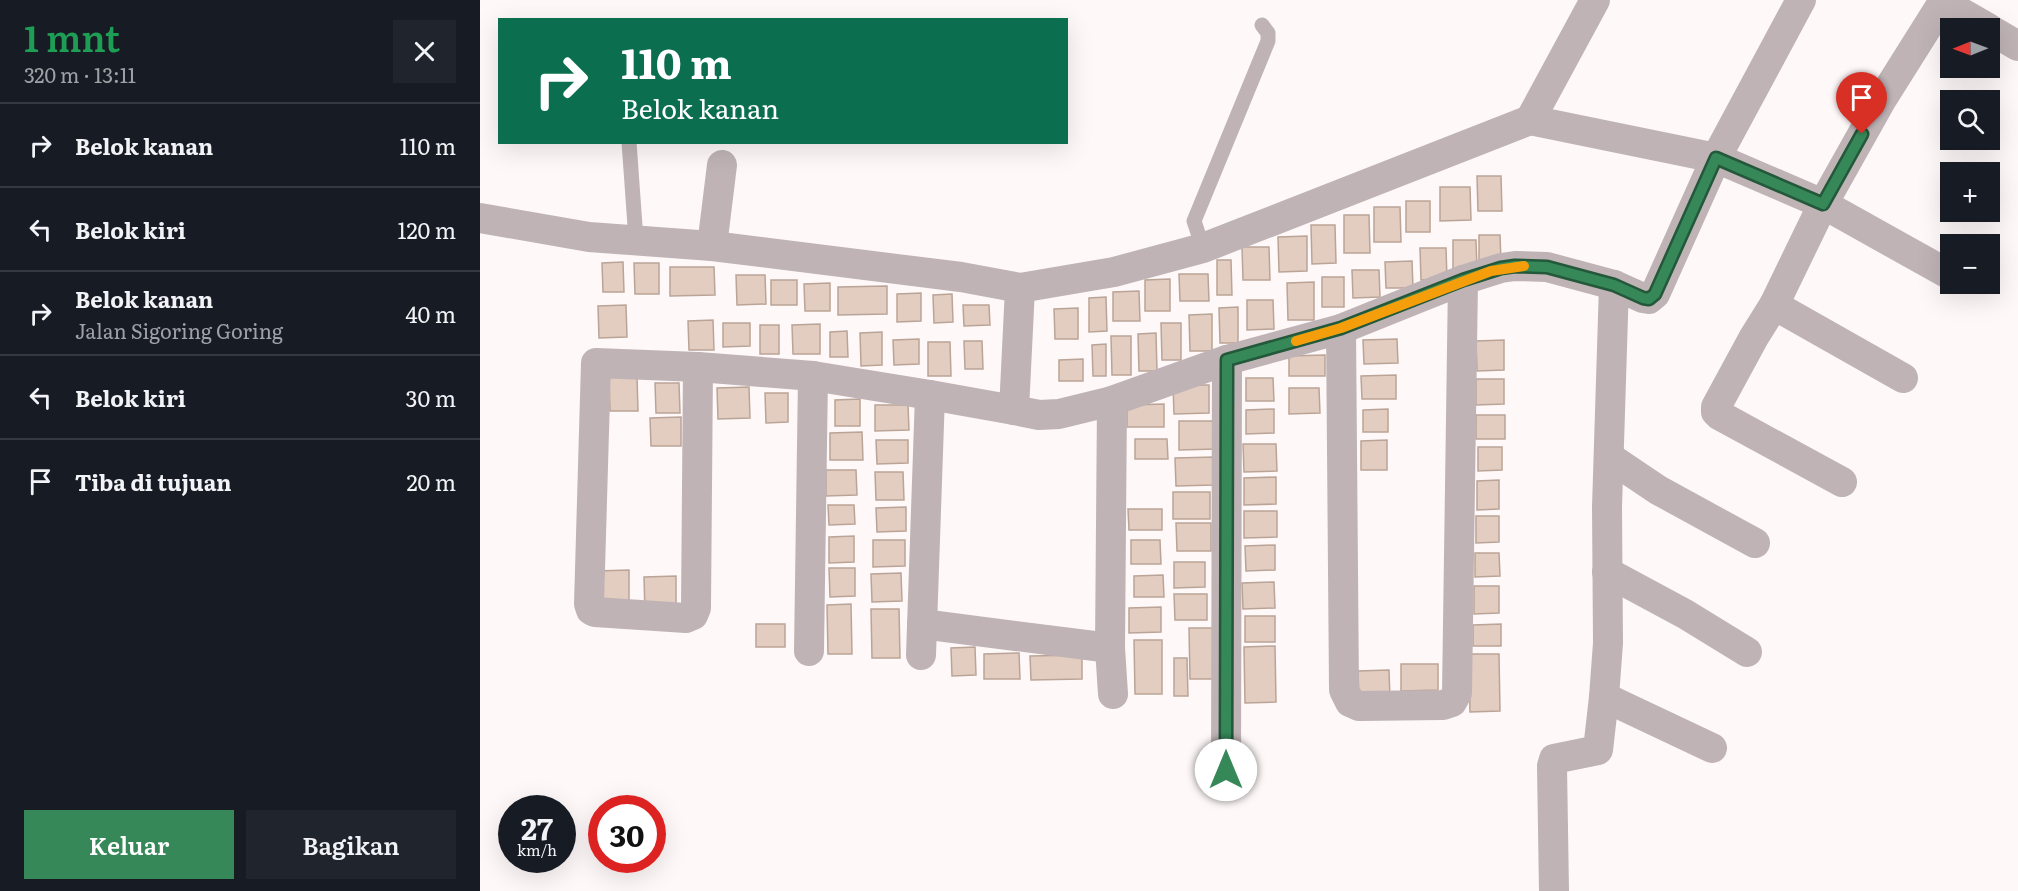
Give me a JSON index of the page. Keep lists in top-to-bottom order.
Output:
{
  "north": "left",
  "page": {
    "heading": ["1 mnt", "320 m · 13:11"],
    "map_buttons": ["+", "−"],
    "turn": ["110 m", "Belok kanan"],
    "list": [
      {
        "name": "Belok kanan",
        "value": "110 m"
      },
      {
        "name": "Belok kiri",
        "value": "120 m"
      },
      {
        "name": "Belok kanan",
        "note": "Jalan Sigoring Goring",
        "value": "40 m"
      },
      {
        "name": "Belok kiri",
        "value": "30 m"
      },
      {
        "name": "Tiba di tujuan",
        "value": "20 m"
      }
    ],
    "speed": "27 km/h",
    "limit": "30",
    "buttons": ["Keluar", "Bagikan"]
  }
}
